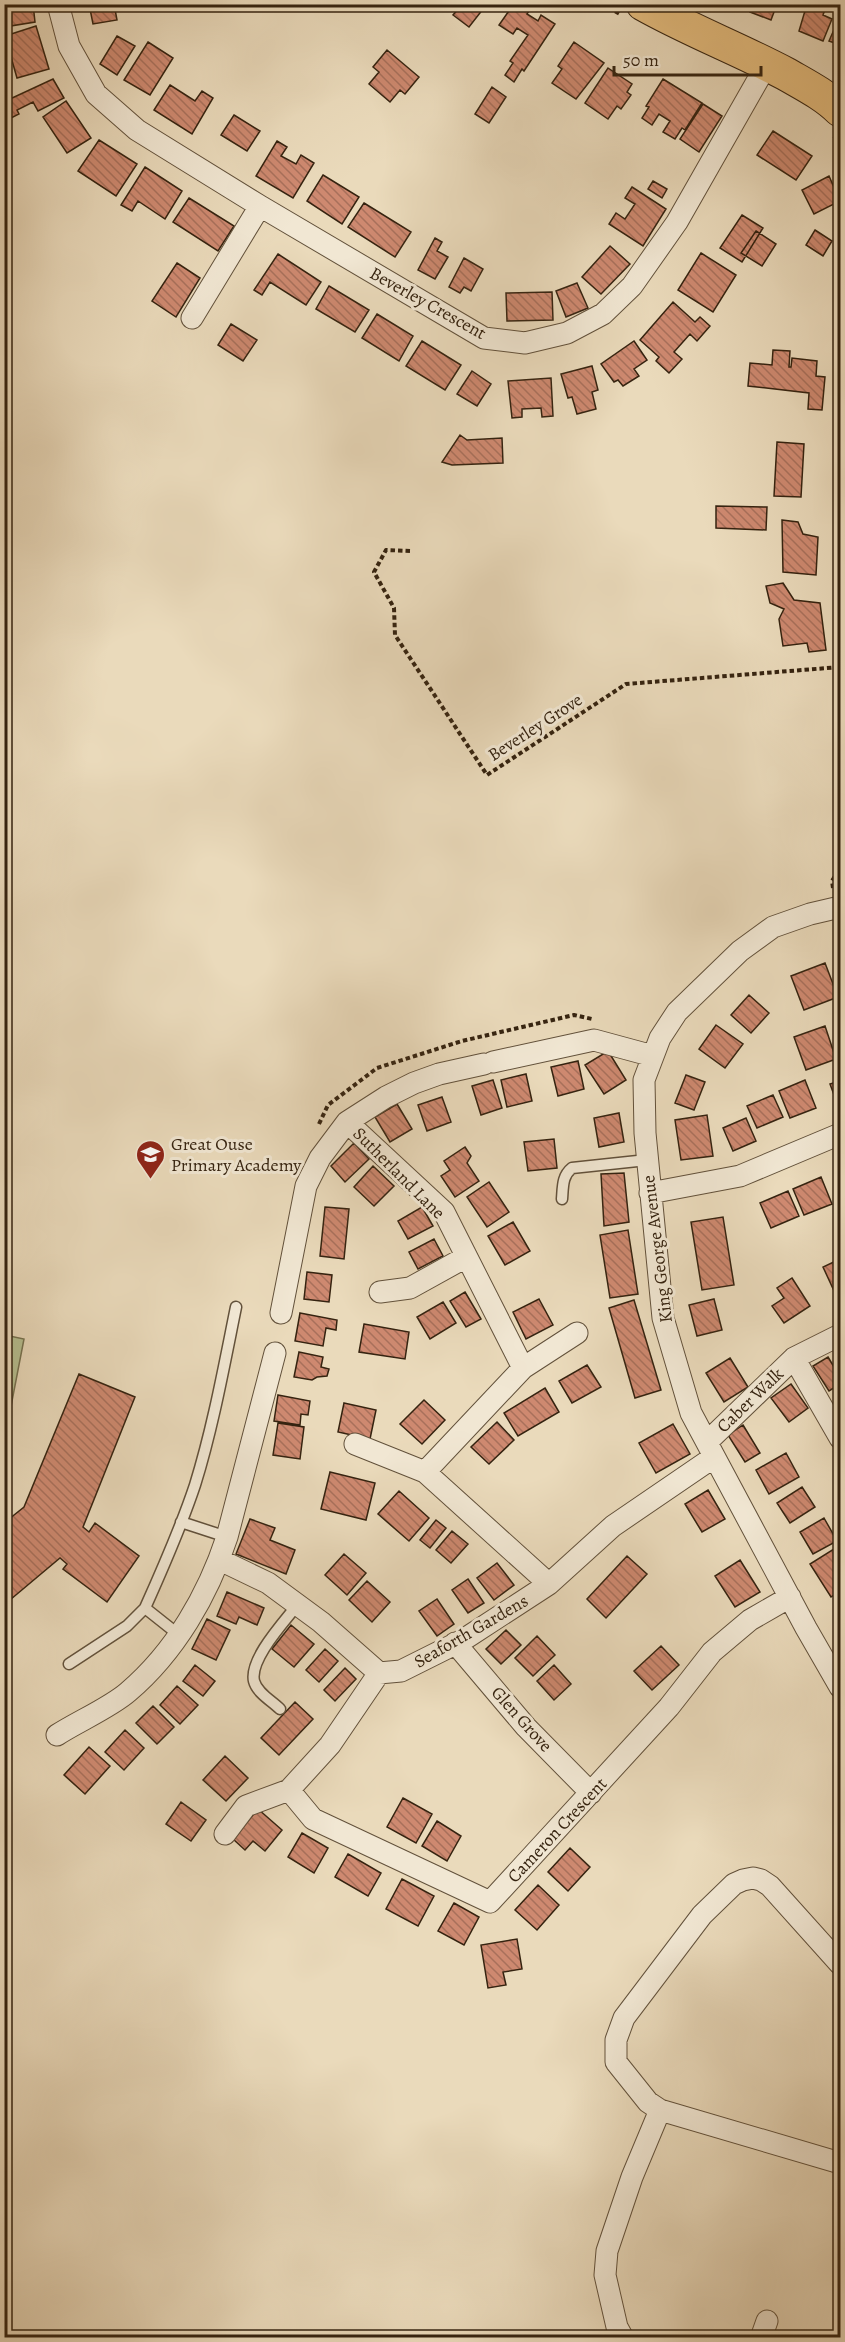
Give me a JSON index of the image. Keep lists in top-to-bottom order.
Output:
{
  "streets": {
    "street": [
      "Beverley Crescent",
      "Sutherland Lane",
      "King George Avenue",
      "Caber Walk",
      "Seaforth Gardens",
      "Glen Grove",
      "Cameron Crescent"
    ],
    "path": ["Beverley Grove"]
  },
  "crossings": [
    ["Sutherland Lane", "King George Avenue"],
    ["King George Avenue", "Caber Walk"],
    ["King George Avenue", "Seaforth Gardens"],
    ["King George Avenue", "Cameron Crescent"],
    ["Caber Walk", "Seaforth Gardens"],
    ["Seaforth Gardens", "Glen Grove"],
    ["Glen Grove", "Cameron Crescent"]
  ],
  "places": {
    "school or university": ["Great Ouse Primary Academy"]
  },
  "scale_bar": "50 m"
}
